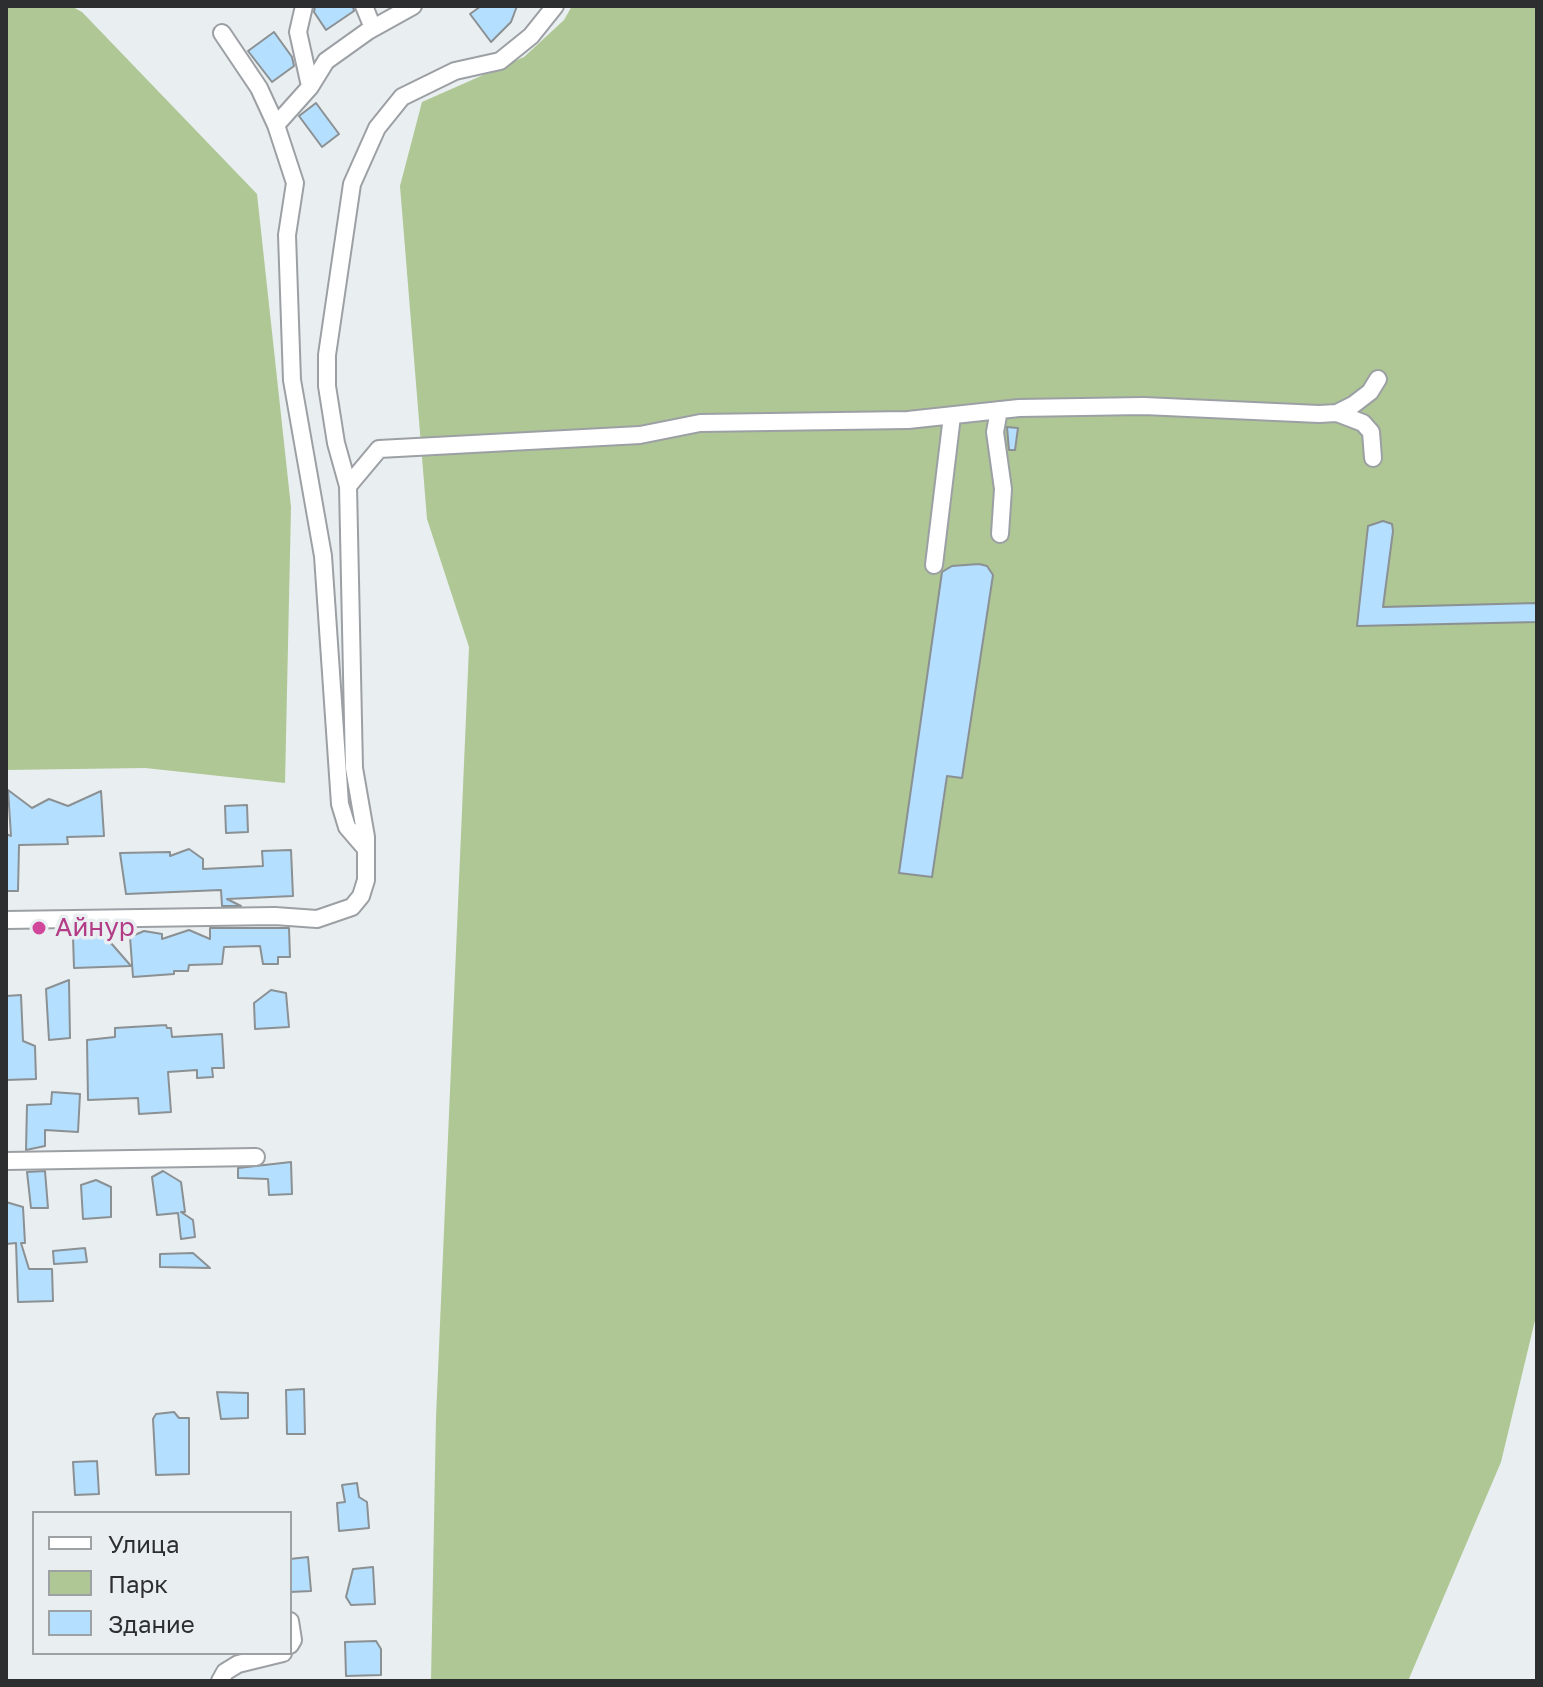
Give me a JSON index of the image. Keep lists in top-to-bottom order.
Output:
{
  "places": ["Айнур"],
  "legend": ["Улица", "Парк", "Здание"]
}
